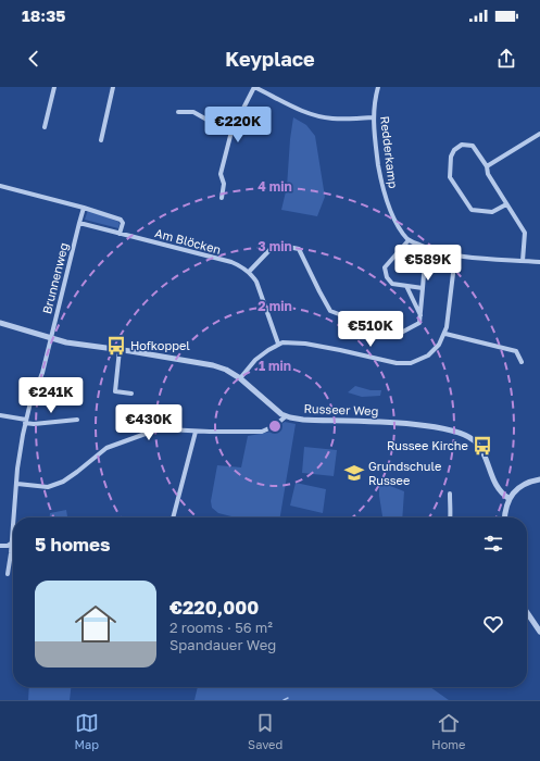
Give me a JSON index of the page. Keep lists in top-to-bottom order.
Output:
{
  "streets": {
    "street": [
      "Redderkamp",
      "Am Blöcken",
      "Brunnenweg",
      "Russeer Weg"
    ]
  },
  "crossings": [
    ["Am Blöcken", "Brunnenweg"]
  ],
  "places": {
    "bus stop": ["Hofkoppel", "Russee Kirche"],
    "school or university": ["Grundschule Russee"]
  },
  "page": {
    "status": "18:35",
    "header": "Keyplace",
    "price": [
      "€220K",
      "€589K",
      "€510K",
      "€241K",
      "€430K"
    ],
    "heading": "5 homes",
    "list": [
      {
        "name": "€220,000",
        "note": "2 rooms · 56 m² · Spandauer Weg"
      }
    ],
    "tabs": ["Map", "Saved", "Home"]
  },
  "rings": [
    "4 min",
    "3 min",
    "2 min",
    "1 min"
  ]
}
